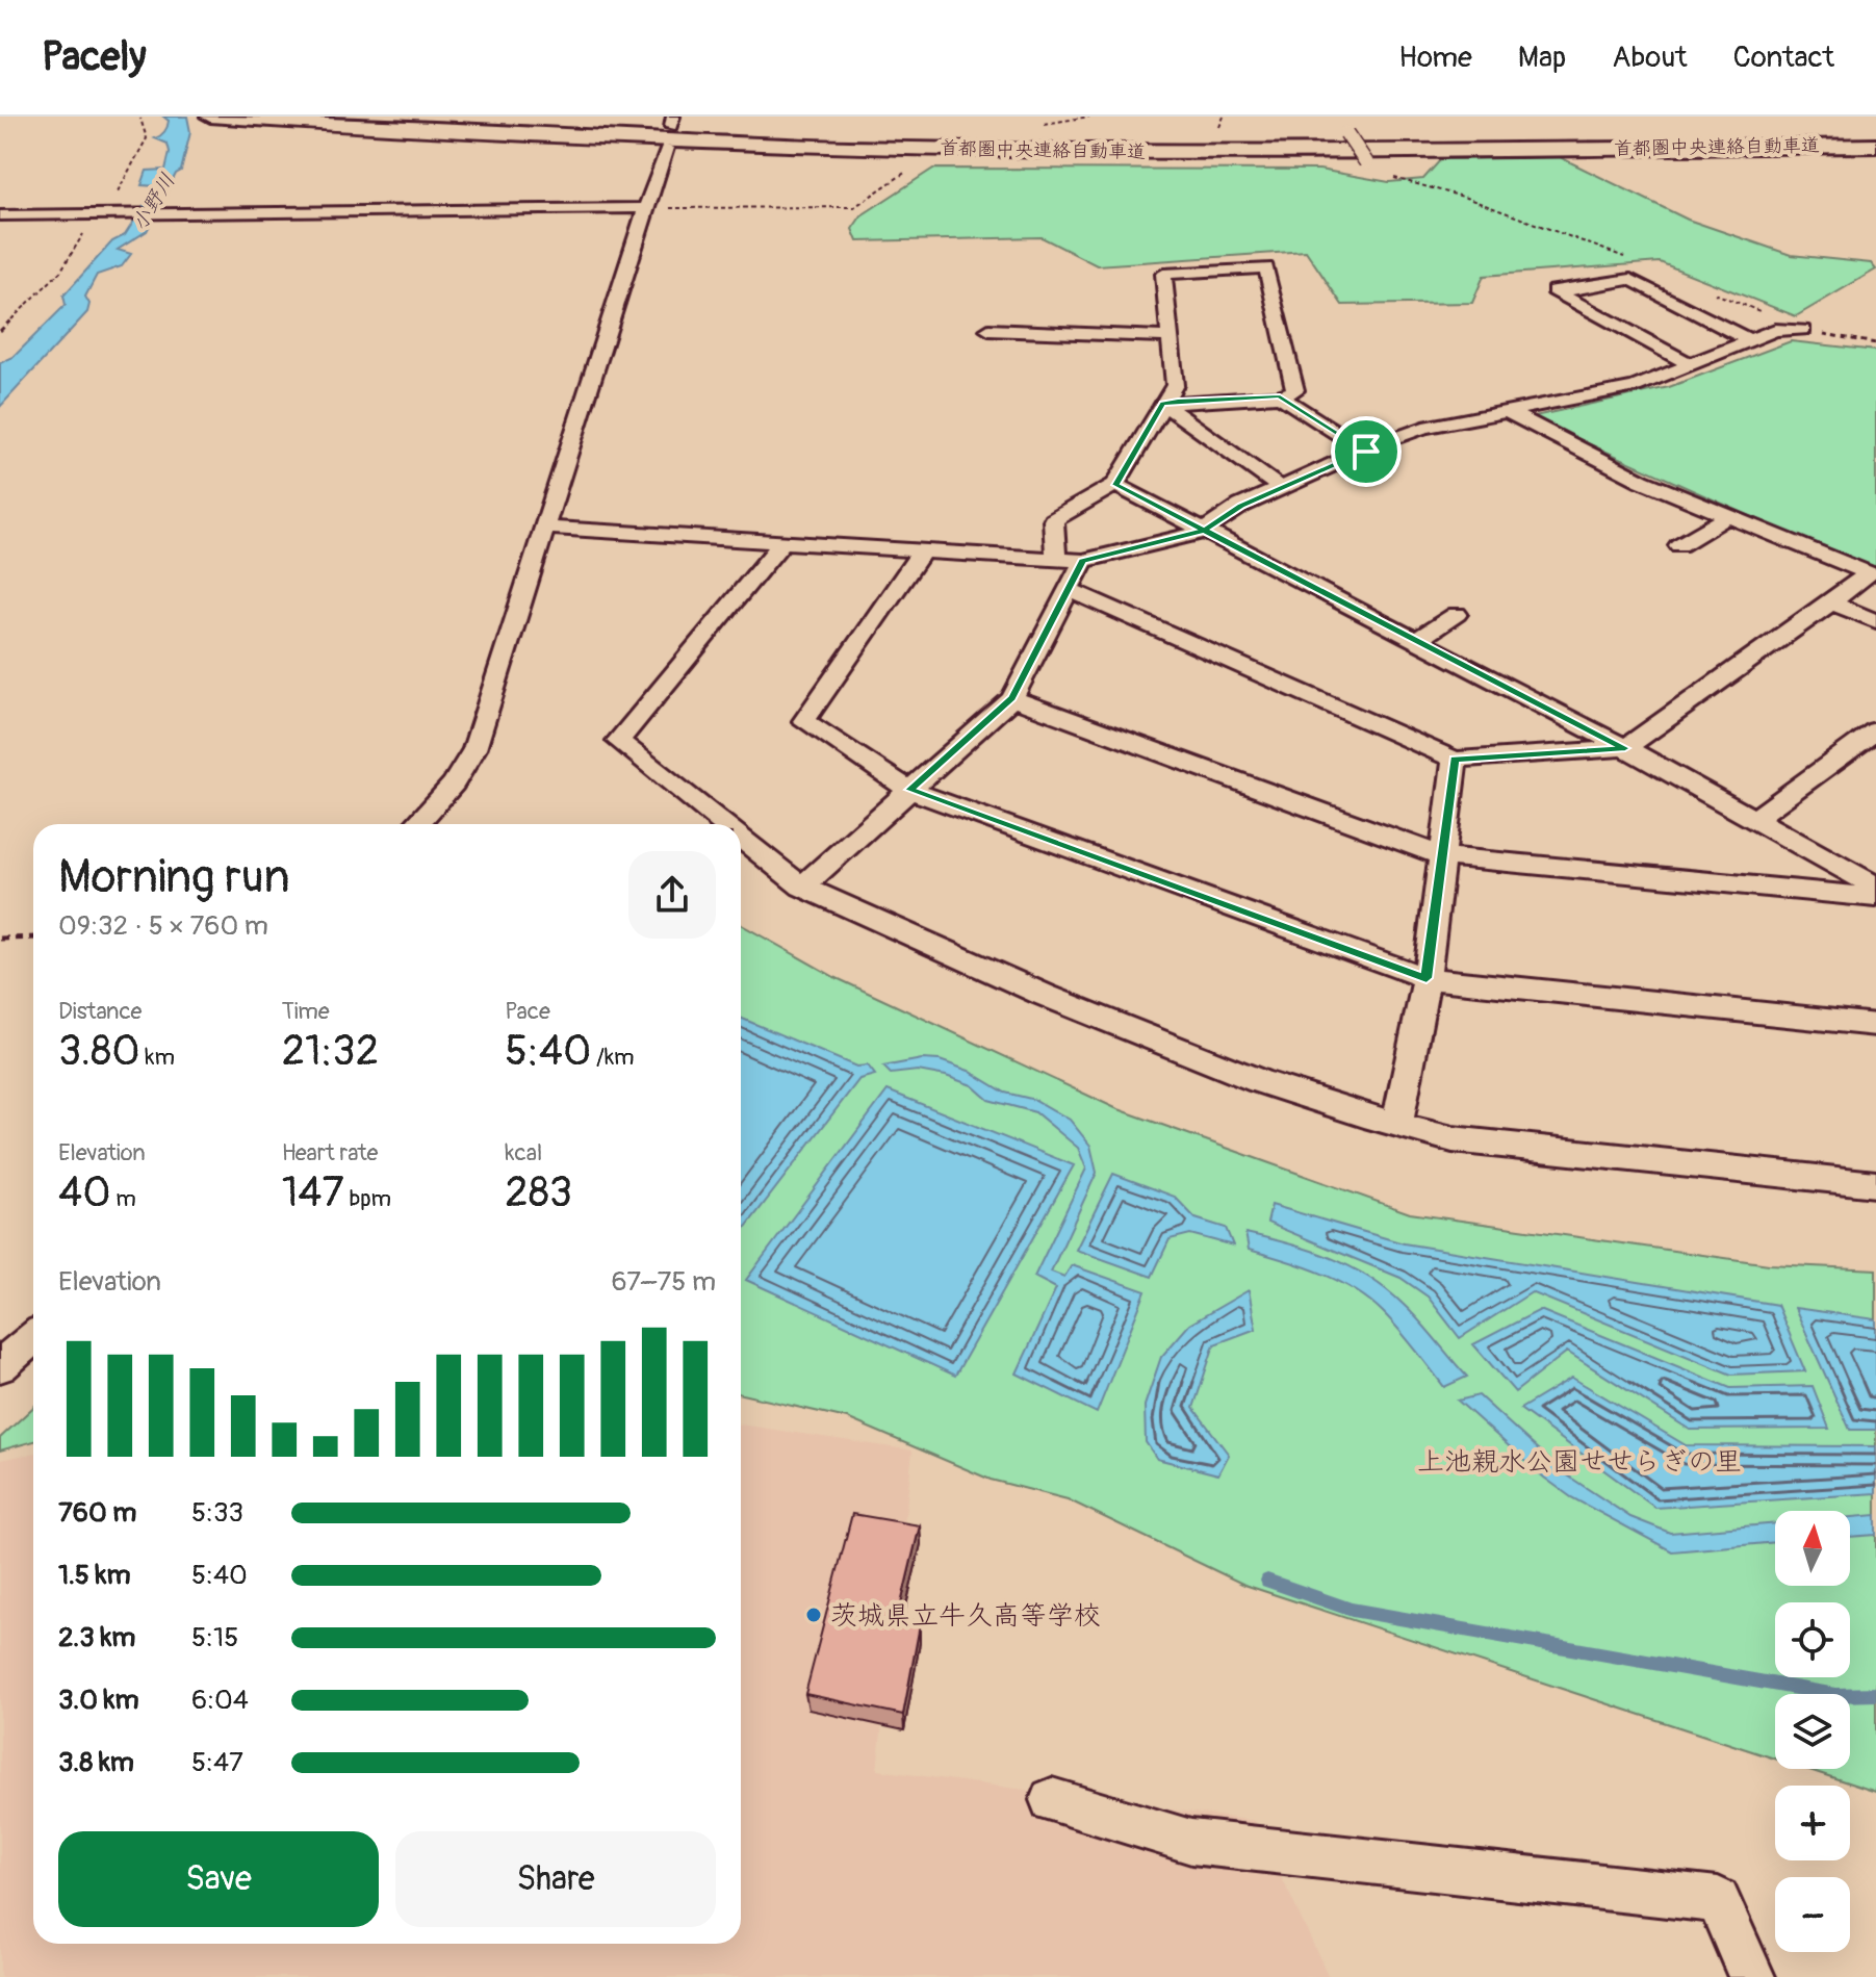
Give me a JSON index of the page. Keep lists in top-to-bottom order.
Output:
{
  "streets": {
    "highway": ["首都圏中央連絡自動車道"]
  },
  "water": ["小野川"],
  "parks": ["上池親水公園せせらぎの里"],
  "places": ["茨城県立牛久高等学校"],
  "north": "top",
  "page": {
    "header": "Pacely",
    "nav": [
      "Home",
      "Map",
      "About",
      "Contact"
    ],
    "heading": ["Morning run", "09:32 · 5 × 760 m"],
    "stats": [
      ["Distance", "3.80 km"],
      ["Time", "21:32"],
      ["Pace", "5:40 /km"],
      ["Elevation", "40 m"],
      ["Heart rate", "147 bpm"],
      ["kcal", "283"]
    ],
    "chart": ["Elevation", "67–75 m"],
    "list": [
      {
        "name": "760 m",
        "note": "5:33"
      },
      {
        "name": "1.5 km",
        "note": "5:40"
      },
      {
        "name": "2.3 km",
        "note": "5:15"
      },
      {
        "name": "3.0 km",
        "note": "6:04"
      },
      {
        "name": "3.8 km",
        "note": "5:47"
      }
    ],
    "map_buttons": ["+", "−"],
    "buttons": ["Save", "Share"]
  }
}
